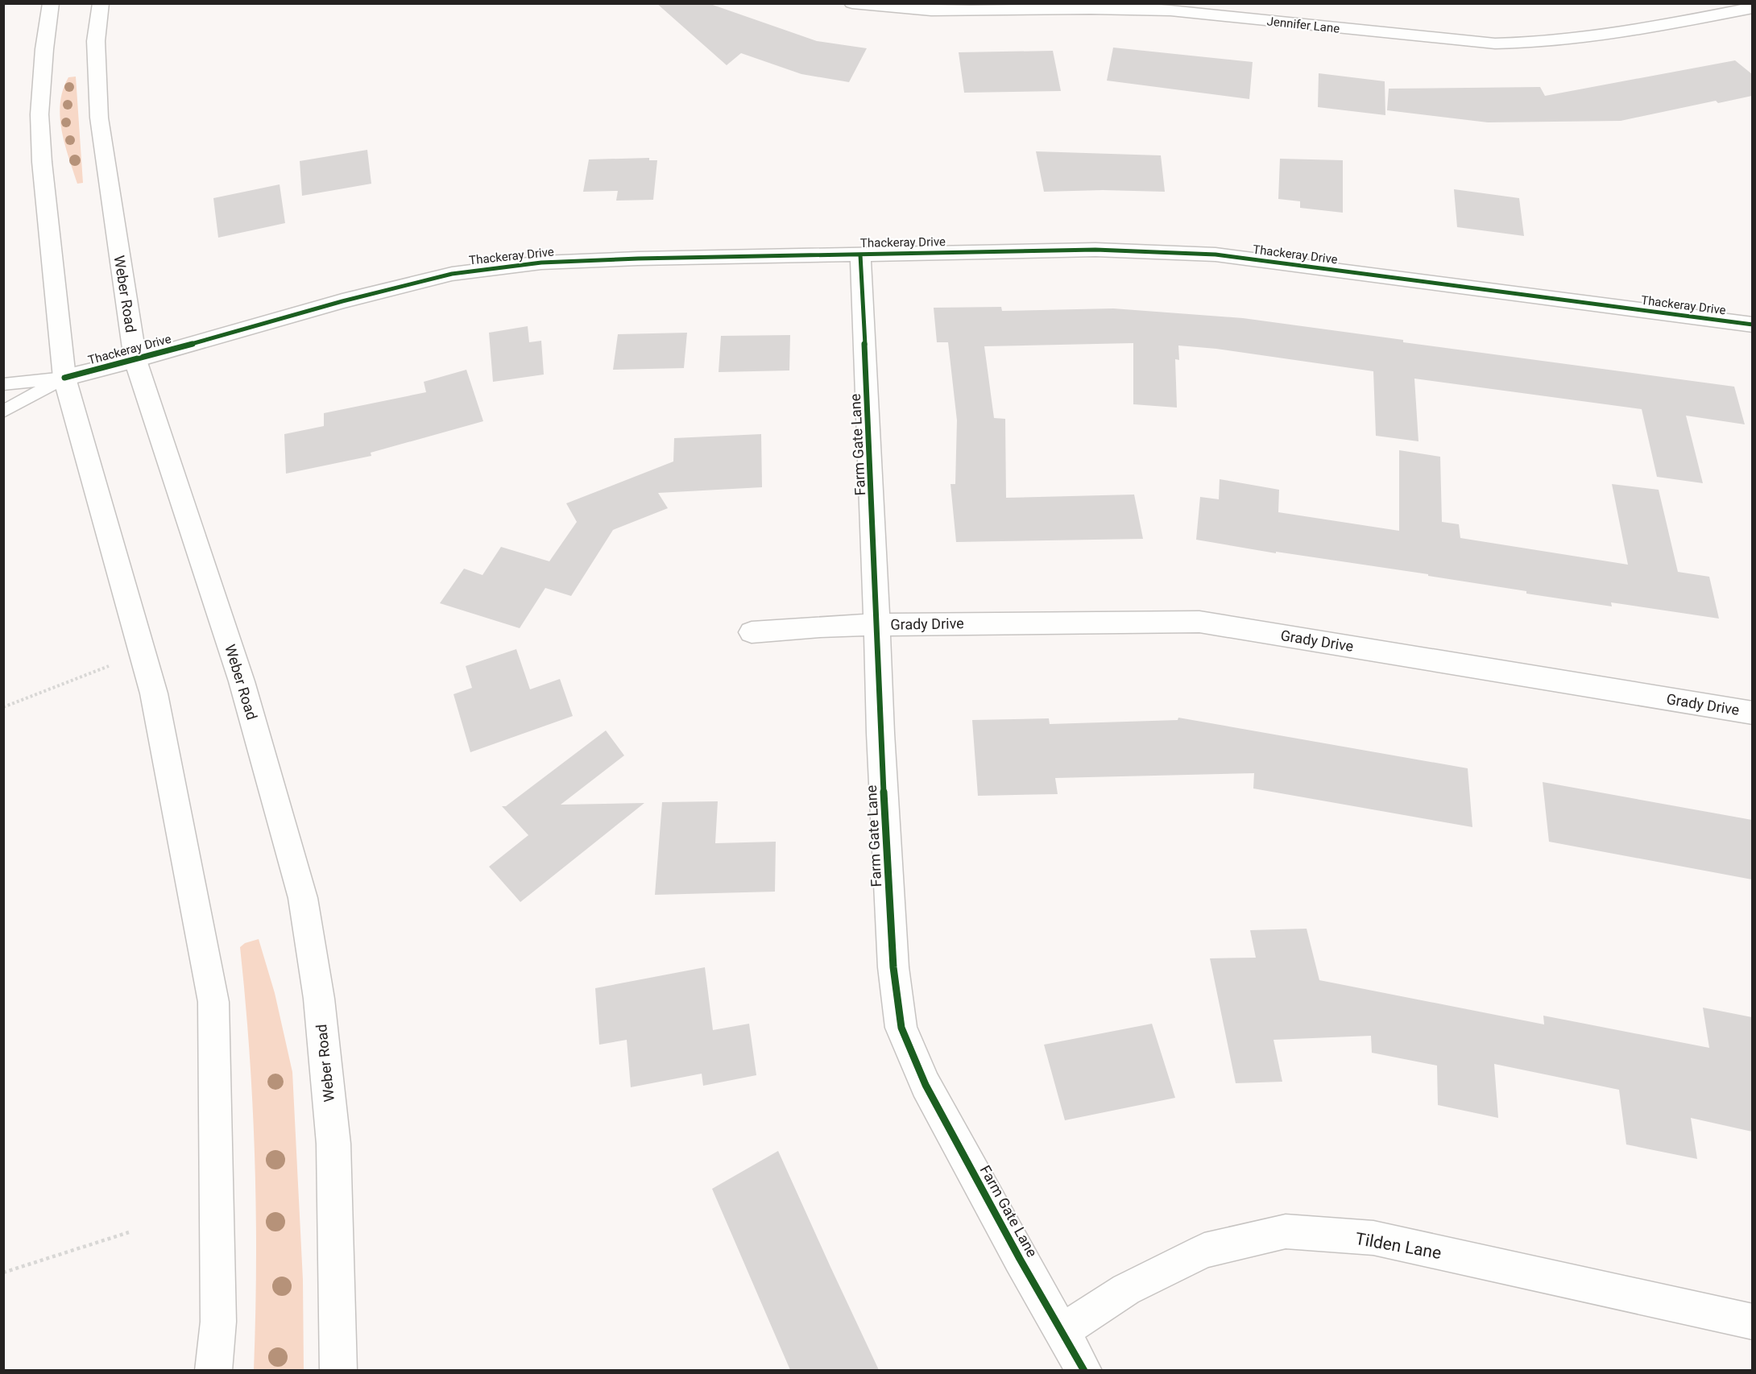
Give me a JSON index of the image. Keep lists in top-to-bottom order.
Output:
{
  "streets": {
    "street": [
      "Jennifer Lane",
      "Thackeray Drive",
      "Weber Road",
      "Farm Gate Lane",
      "Grady Drive",
      "Tilden Lane"
    ]
  },
  "crossings": [
    ["Thackeray Drive", "Weber Road"],
    ["Thackeray Drive", "Farm Gate Lane"],
    ["Farm Gate Lane", "Grady Drive"],
    ["Farm Gate Lane", "Tilden Lane"]
  ]
}
